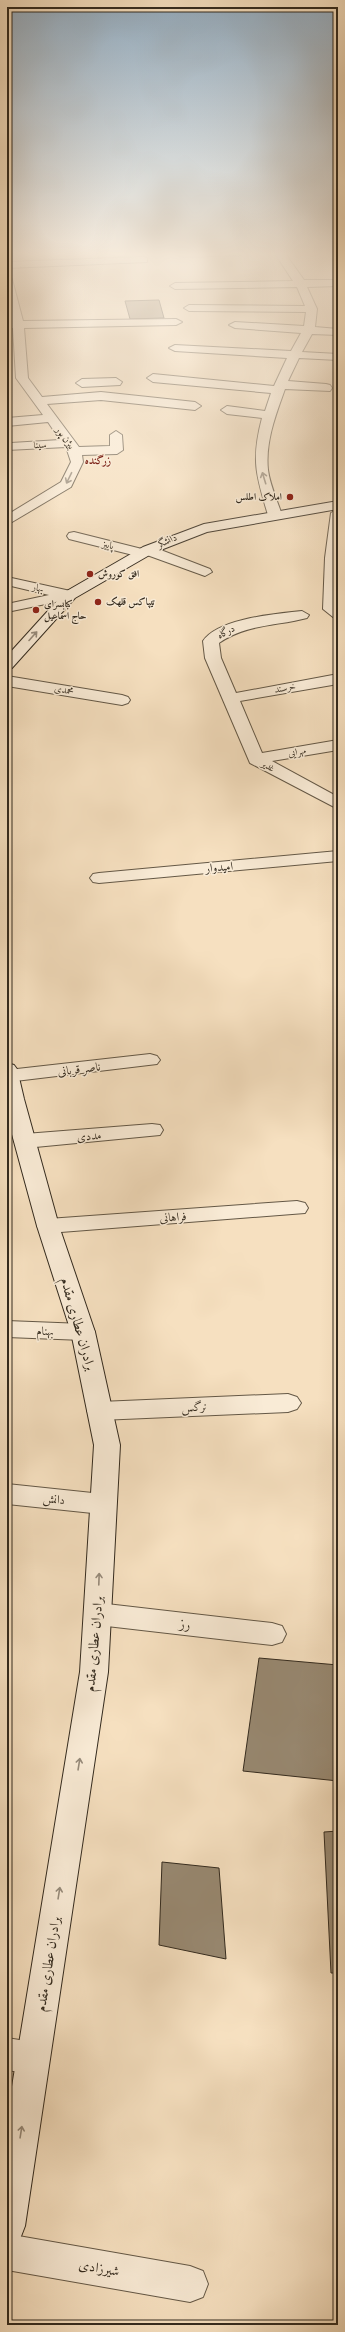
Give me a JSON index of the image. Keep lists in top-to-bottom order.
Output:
{
  "streets": {
    "street": [
      "بیژن پور",
      "سینا",
      "دانشگر",
      "پاییز",
      "بهار",
      "درگاه",
      "خرسند",
      "محمدی",
      "مهرایی",
      "غدیر",
      "امیدوار",
      "ناصر قربانی",
      "مددی",
      "فراهانی",
      "برادران عطاری مقدم",
      "بهنام",
      "نرگس",
      "دانش",
      "رز",
      "شیرزادی"
    ]
  },
  "crossings": [
    ["بیژن پور", "سینا"],
    ["دانشگر", "پاییز"],
    ["دانشگر", "بهار"],
    ["درگاه", "خرسند"],
    ["درگاه", "غدیر"],
    ["خرسند", "غدیر"],
    ["مهرایی", "غدیر"],
    ["ناصر قربانی", "برادران عطاری مقدم"],
    ["مددی", "برادران عطاری مقدم"],
    ["فراهانی", "برادران عطاری مقدم"],
    ["برادران عطاری مقدم", "بهنام"],
    ["برادران عطاری مقدم", "نرگس"],
    ["برادران عطاری مقدم", "دانش"],
    ["برادران عطاری مقدم", "رز"]
  ],
  "one_way": ["بیژن پور", "برادران عطاری مقدم"],
  "districts": ["زرگنده"],
  "places": [
    "املاک اطلس",
    "افق کوروش",
    "تیپاکس قلهک",
    "کبابسرای حاج اسماعیل"
  ]
}
